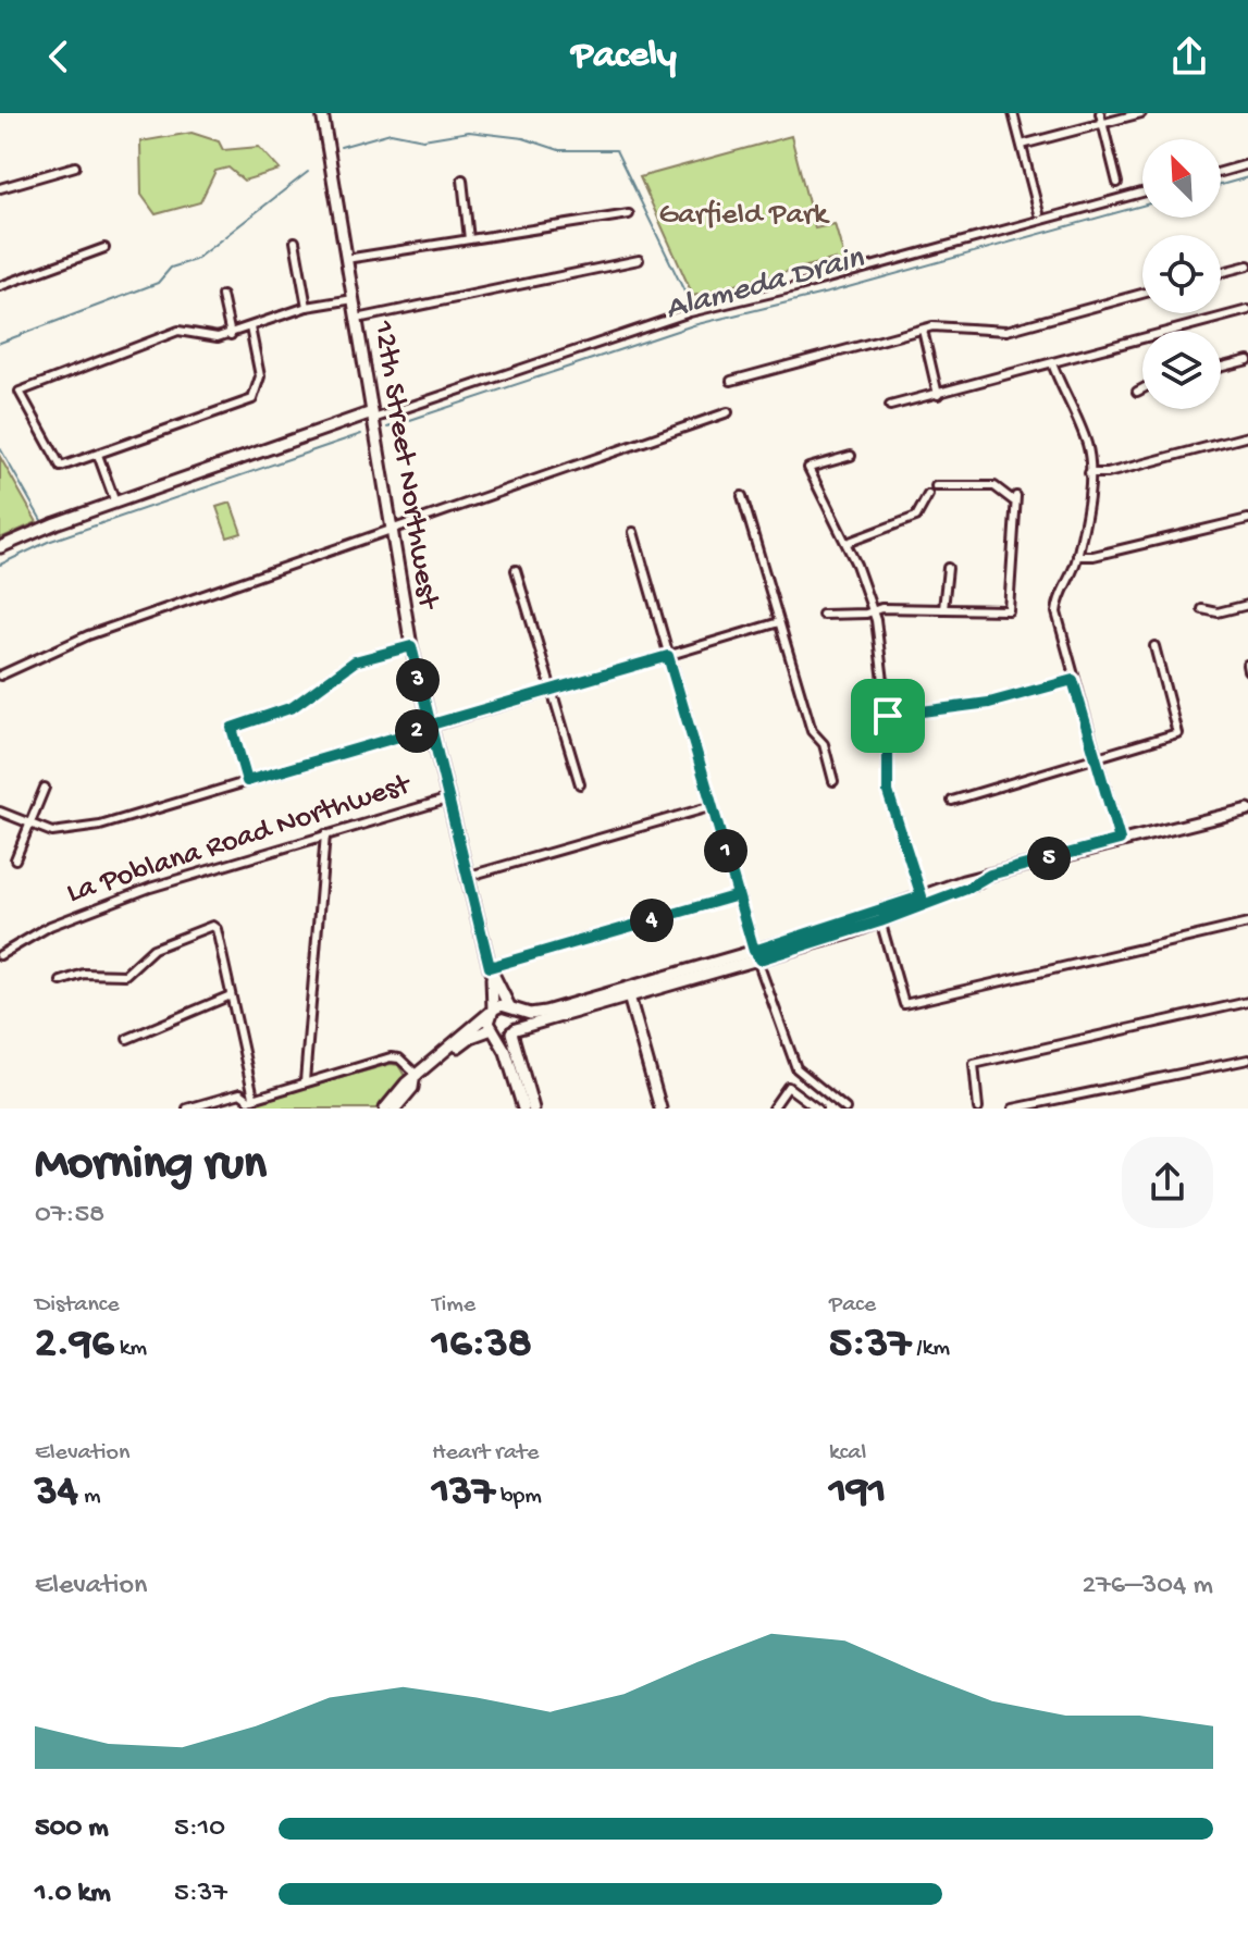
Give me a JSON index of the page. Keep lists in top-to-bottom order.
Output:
{
  "streets": {
    "main road": ["12th Street Northwest"],
    "street": ["La Poblana Road Northwest"]
  },
  "crossings": [
    ["12th Street Northwest", "La Poblana Road Northwest"]
  ],
  "water": ["Alameda Drain"],
  "parks": ["Garfield Park"],
  "north": "top left",
  "page": {
    "header": "Pacely",
    "pins": [
      "3",
      "2",
      "1",
      "5",
      "4"
    ],
    "heading": ["Morning run", "07:58"],
    "stats": [
      ["Distance", "2.96 km"],
      ["Time", "16:38"],
      ["Pace", "5:37 /km"],
      ["Elevation", "34 m"],
      ["Heart rate", "137 bpm"],
      ["kcal", "191"]
    ],
    "chart": ["Elevation", "276–304 m"],
    "list": [
      {
        "name": "500 m",
        "note": "5:10"
      },
      {
        "name": "1.0 km",
        "note": "5:37"
      }
    ]
  }
}
